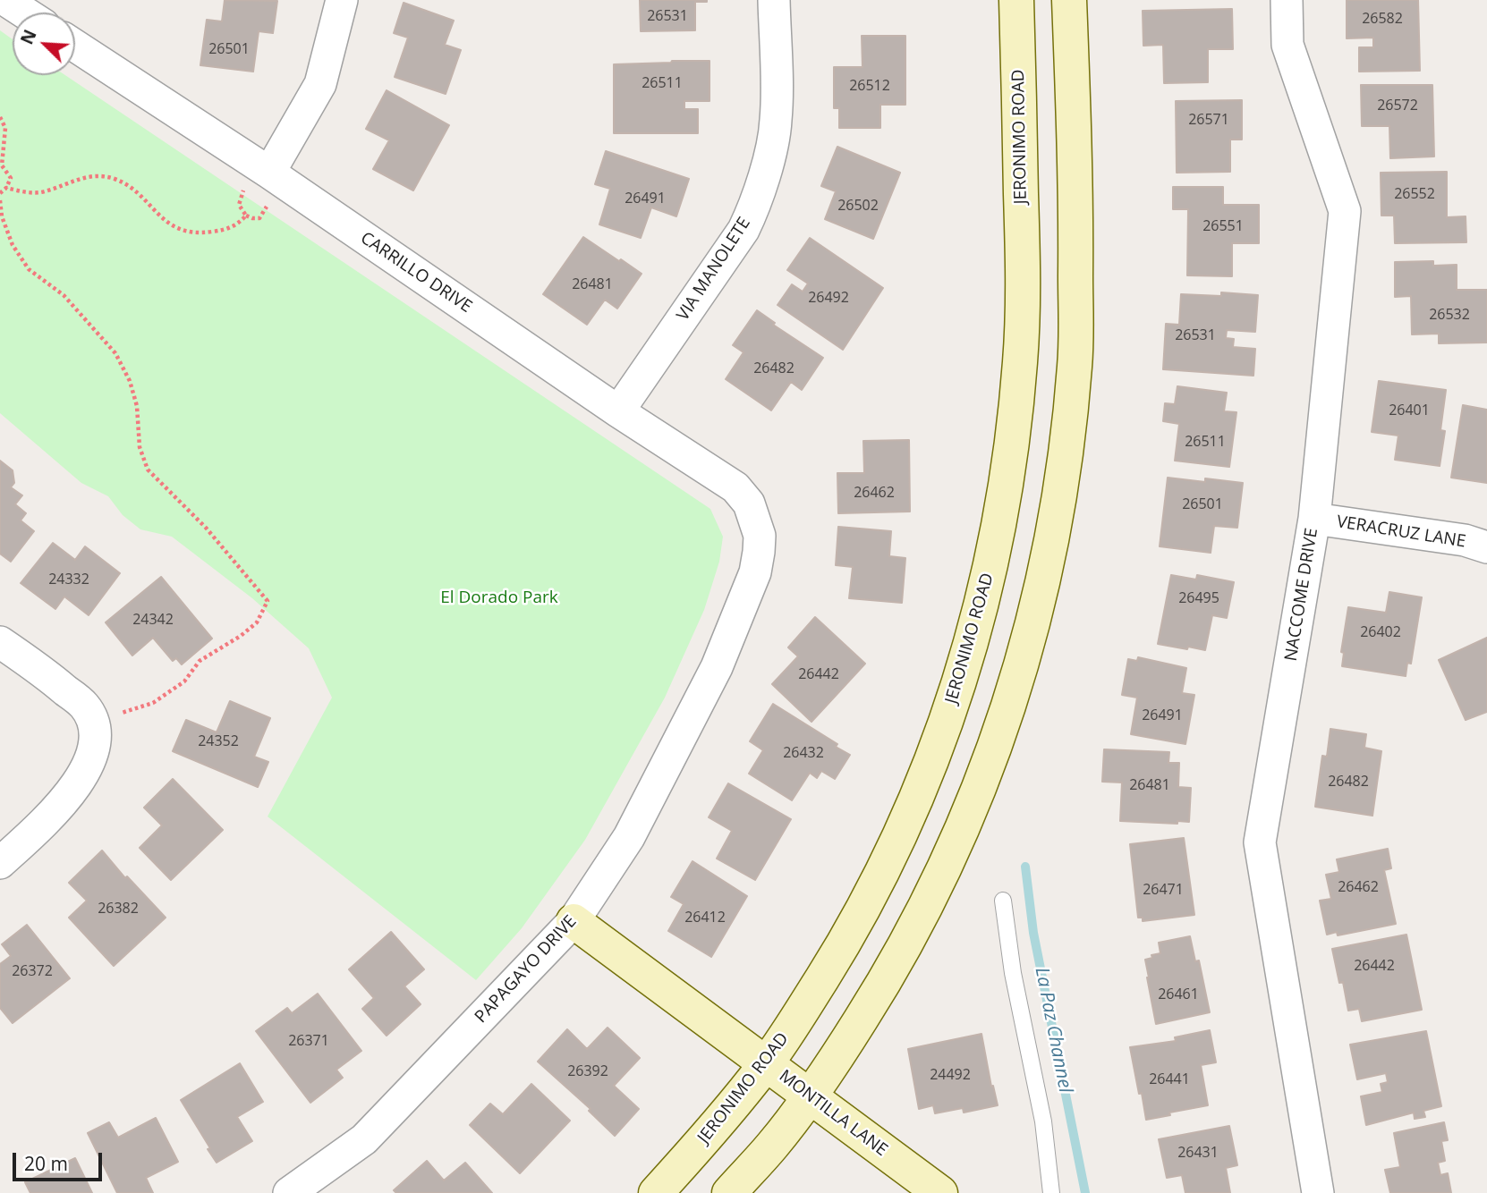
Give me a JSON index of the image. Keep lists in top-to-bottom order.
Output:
{
  "streets": {
    "main road": ["JERONIMO ROAD", "MONTILLA LANE"],
    "street": [
      "VIA MANOLETE",
      "CARRILLO DRIVE",
      "VERACRUZ LANE",
      "NACCOME DRIVE",
      "PAPAGAYO DRIVE"
    ]
  },
  "crossings": [
    ["JERONIMO ROAD", "MONTILLA LANE"],
    ["VIA MANOLETE", "CARRILLO DRIVE"],
    ["CARRILLO DRIVE", "PAPAGAYO DRIVE"],
    ["VERACRUZ LANE", "NACCOME DRIVE"],
    ["PAPAGAYO DRIVE", "MONTILLA LANE"]
  ],
  "water": ["La Paz Channel"],
  "parks": ["El Dorado Park"],
  "house_numbers": [
    "26531",
    "26582",
    "26501",
    "26511",
    "26512",
    "26572",
    "26571",
    "26552",
    "26491",
    "26502",
    "26551",
    "26481",
    "26492",
    "26532",
    "26531",
    "26482",
    "26401",
    "26511",
    "26462",
    "26501",
    "24332",
    "26495",
    "24342",
    "26402",
    "26442",
    "26491",
    "24352",
    "26432",
    "26482",
    "26481",
    "26462",
    "26471",
    "26382",
    "26412",
    "26442",
    "26372",
    "26461",
    "26371",
    "26392",
    "24492",
    "26441",
    "26431"
  ],
  "scale_bar": "20 m",
  "north": "top left"
}
